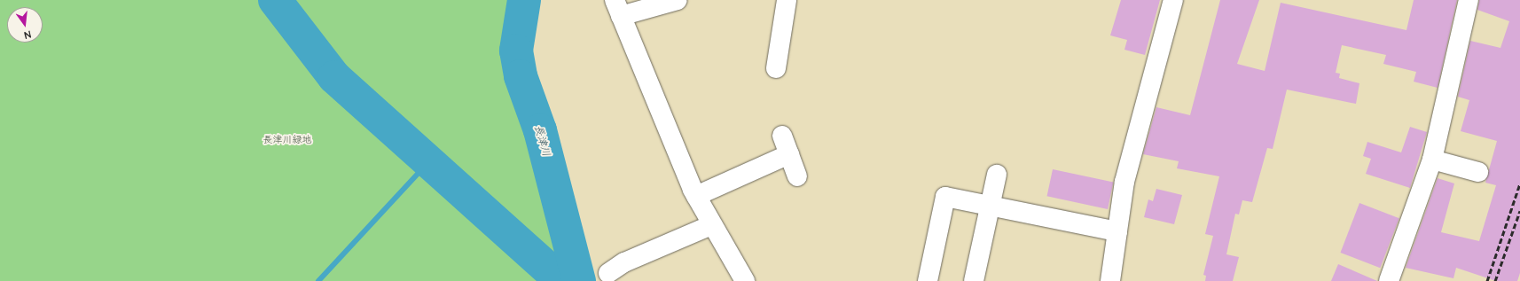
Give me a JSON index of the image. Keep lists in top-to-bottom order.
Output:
{
  "water": ["長津川"],
  "parks": ["長津川緑地"],
  "north": "bottom"
}
